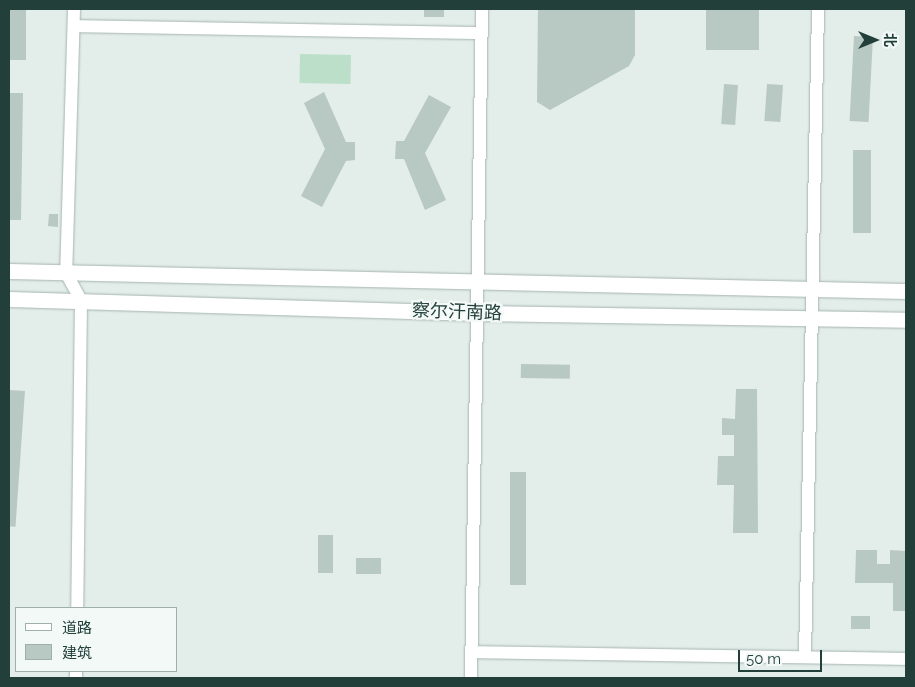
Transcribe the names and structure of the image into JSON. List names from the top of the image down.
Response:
{
  "streets": {
    "main road": ["察尔汗南路"]
  },
  "legend": ["道路", "建筑"],
  "scale_bar": "50 m",
  "north": "right"
}
